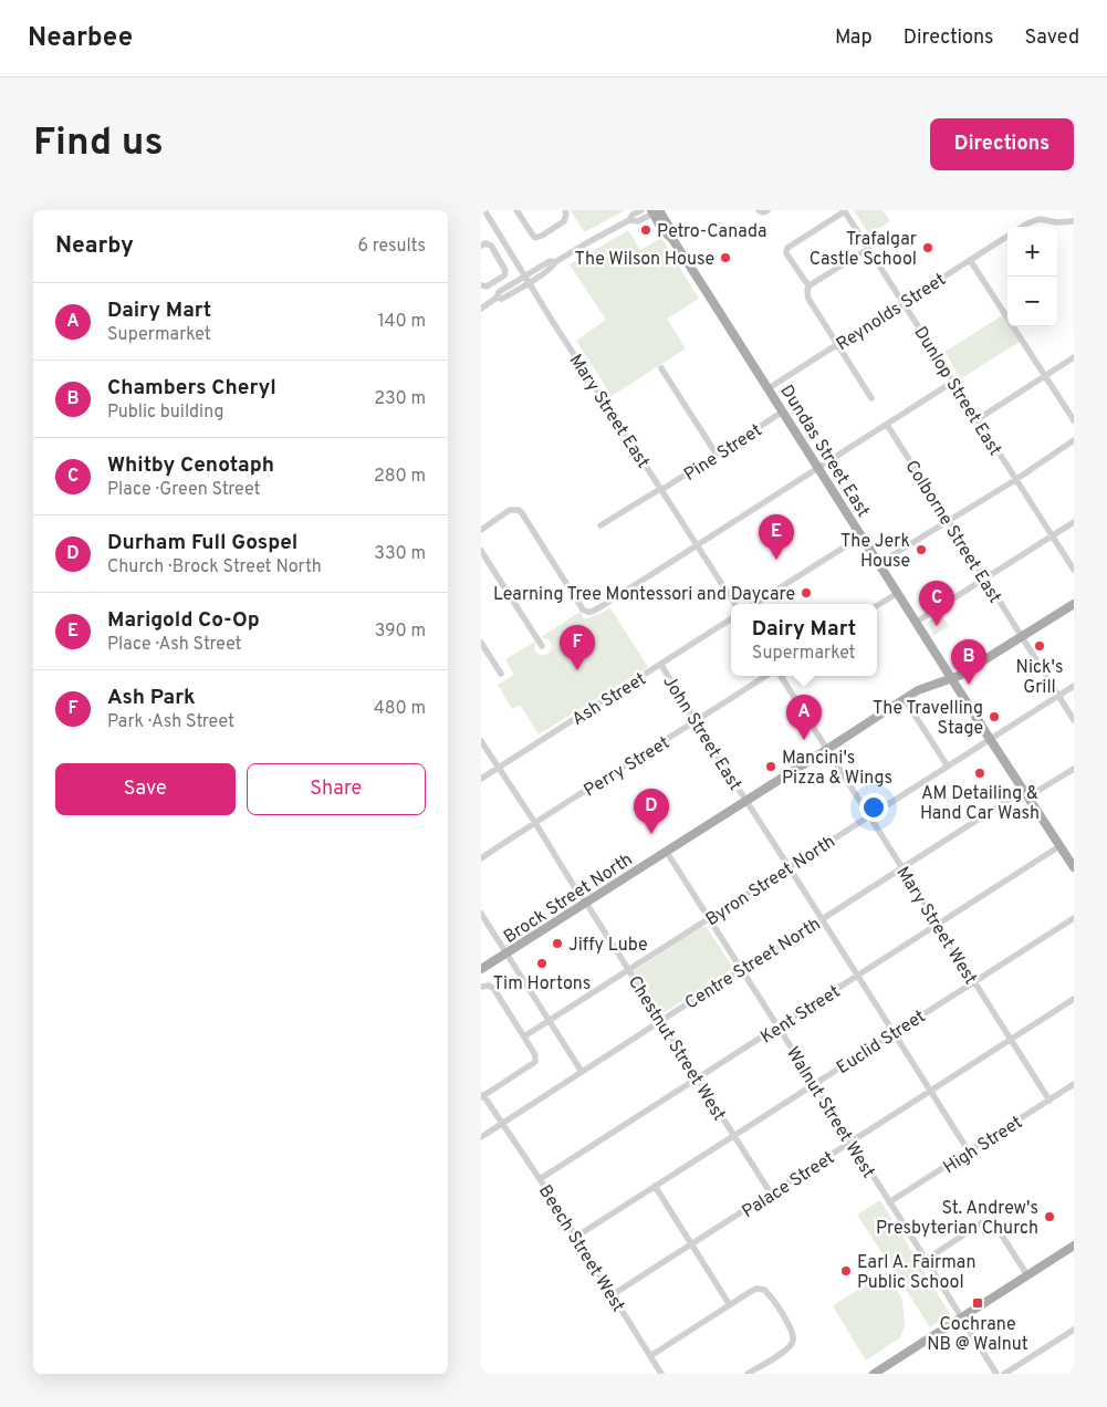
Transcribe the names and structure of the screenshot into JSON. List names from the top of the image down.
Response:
{
  "streets": {
    "main road": ["Dundas Street East", "Brock Street North"],
    "street": [
      "Reynolds Street",
      "Dunlop Street East",
      "Mary Street East",
      "Pine Street",
      "Colborne Street East",
      "Ash Street",
      "John Street East",
      "Perry Street",
      "Byron Street North",
      "Mary Street West",
      "Centre Street North",
      "Kent Street",
      "Euclid Street",
      "Chestnut Street West",
      "Walnut Street West",
      "High Street",
      "Palace Street",
      "Beech Street West"
    ]
  },
  "crossings": [
    ["Reynolds Street", "Dunlop Street East"],
    ["Reynolds Street", "Dundas Street East"],
    ["Mary Street East", "Pine Street"],
    ["Dundas Street East", "Pine Street"],
    ["Dundas Street East", "Byron Street North"],
    ["Dundas Street East", "Brock Street North"],
    ["Dundas Street East", "Centre Street North"],
    ["Dundas Street East", "Kent Street"],
    ["Colborne Street East", "Byron Street North"],
    ["Colborne Street East", "Brock Street North"],
    ["Ash Street", "John Street East"],
    ["Ash Street", "Chestnut Street West"],
    ["John Street East", "Perry Street"],
    ["John Street East", "Byron Street North"],
    ["John Street East", "Brock Street North"],
    ["John Street East", "Centre Street North"],
    ["John Street East", "Kent Street"],
    ["John Street East", "Euclid Street"],
    ["John Street East", "High Street"],
    ["John Street East", "Palace Street"],
    ["Perry Street", "Chestnut Street West"],
    ["Byron Street North", "Mary Street West"],
    ["Byron Street North", "Chestnut Street West"],
    ["Byron Street North", "Walnut Street West"],
    ["Brock Street North", "Mary Street West"],
    ["Brock Street North", "Chestnut Street West"],
    ["Brock Street North", "Walnut Street West"],
    ["Mary Street West", "Centre Street North"],
    ["Mary Street West", "Kent Street"],
    ["Mary Street West", "Euclid Street"],
    ["Mary Street West", "High Street"],
    ["Mary Street West", "Palace Street"],
    ["Centre Street North", "Chestnut Street West"],
    ["Centre Street North", "Walnut Street West"],
    ["Centre Street North", "Beech Street West"],
    ["Kent Street", "Chestnut Street West"],
    ["Kent Street", "Walnut Street West"],
    ["Kent Street", "Beech Street West"],
    ["Euclid Street", "Chestnut Street West"],
    ["Euclid Street", "Walnut Street West"],
    ["Euclid Street", "Beech Street West"],
    ["Chestnut Street West", "Palace Street"],
    ["Walnut Street West", "High Street"],
    ["Walnut Street West", "Palace Street"],
    ["Palace Street", "Beech Street West"]
  ],
  "places": {
    "other": [
      "Petro-Canada",
      "Trafalgar Castle School",
      "The Wilson House",
      "The Jerk House",
      "Learning Tree Montessori and Daycare",
      "Nick's Grill",
      "The Travelling Stage",
      "Mancini's Pizza & Wings",
      "AM Detailing & Hand Car Wash",
      "Jiffy Lube",
      "Tim Hortons",
      "St. Andrew's Presbyterian Church",
      "Earl A. Fairman Public School"
    ],
    "transit": ["Cochrane NB @ Walnut"]
  },
  "page": {
    "header": "Nearbee",
    "nav": ["Map", "Directions", "Saved"],
    "buttons": [
      "Directions",
      ["Save", "Share"]
    ],
    "title": "Find us",
    "heading": ["Nearby", "6 results"],
    "map_buttons": ["+", "−"],
    "list": [
      {
        "mark": "A",
        "name": "Dairy Mart",
        "note": "Supermarket",
        "value": "140 m"
      },
      {
        "mark": "B",
        "name": "Chambers Cheryl",
        "note": "Public building",
        "value": "230 m"
      },
      {
        "mark": "C",
        "name": "Whitby Cenotaph",
        "note": "Place · Green Street",
        "value": "280 m"
      },
      {
        "mark": "D",
        "name": "Durham Full Gospel",
        "note": "Church · Brock Street North",
        "value": "330 m"
      },
      {
        "mark": "E",
        "name": "Marigold Co-Op",
        "note": "Place · Ash Street",
        "value": "390 m"
      },
      {
        "mark": "F",
        "name": "Ash Park",
        "note": "Park · Ash Street",
        "value": "480 m"
      }
    ],
    "pins": [
      "E",
      "C",
      "F",
      "B",
      "A",
      "D"
    ],
    "popup": ["Dairy Mart", "Supermarket"]
  }
}
